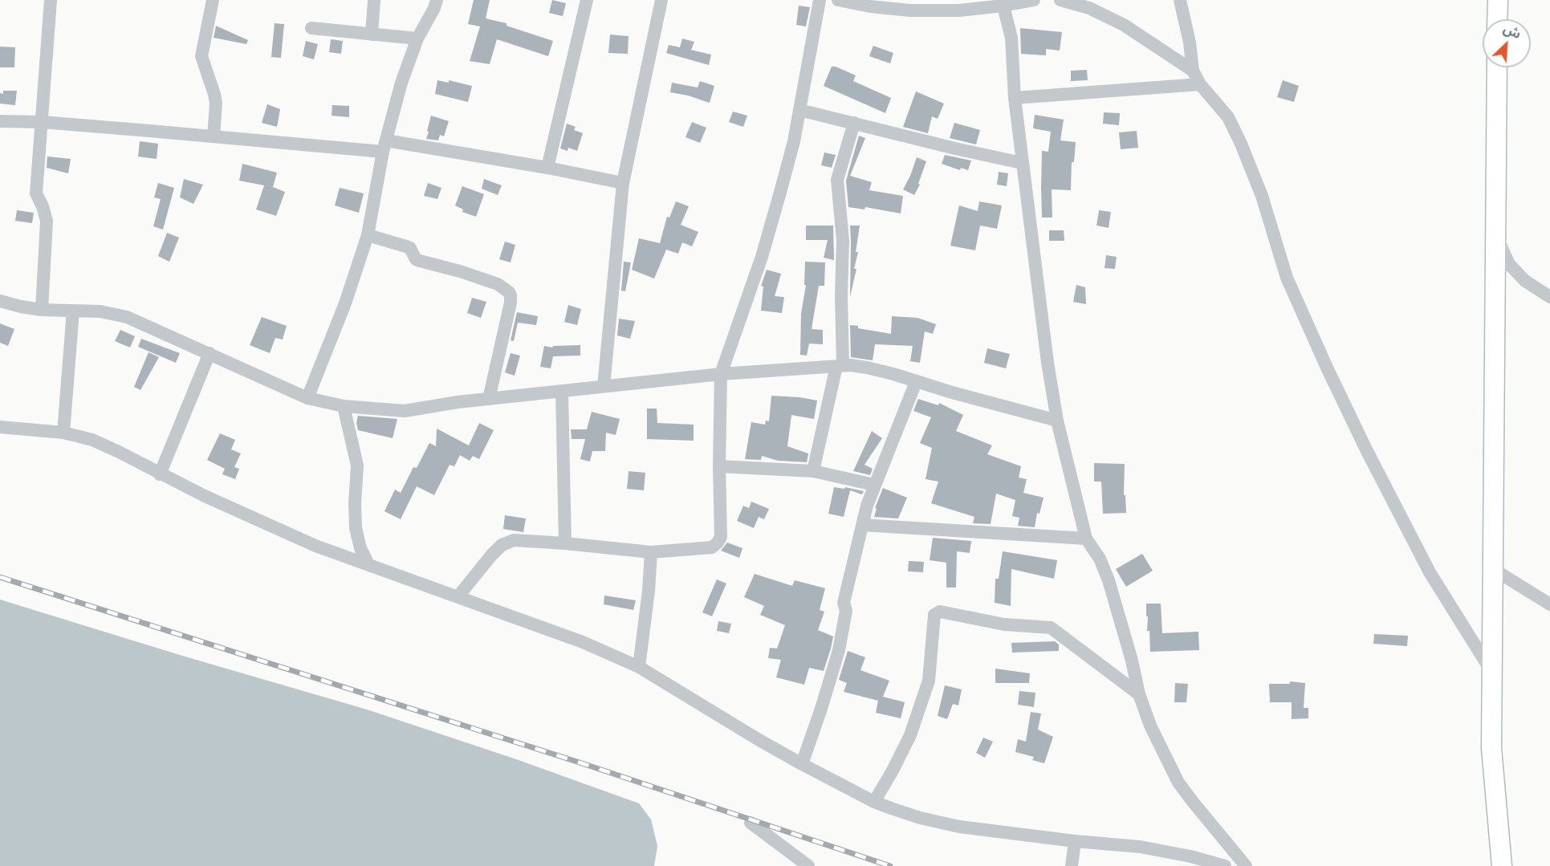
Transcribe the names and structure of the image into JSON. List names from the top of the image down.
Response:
{
  "north": "top right"
}
